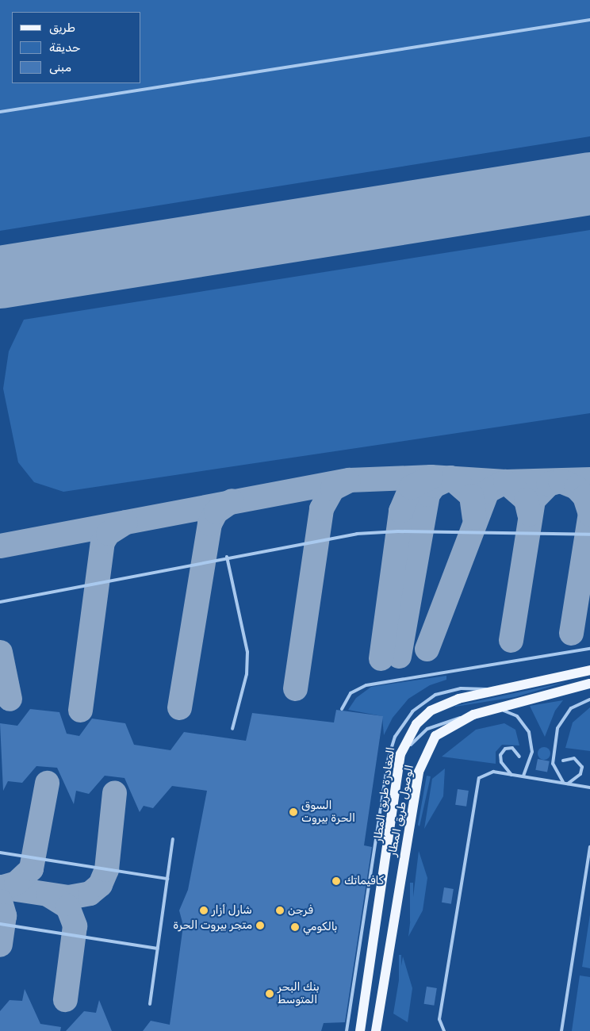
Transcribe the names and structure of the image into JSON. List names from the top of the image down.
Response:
{
  "streets": {
    "main road": ["المغادرة طريق المطار", "الوصول طريق المطار"]
  },
  "places": [
    "السوق الحرة بيروت",
    "كافيماتك",
    "شارل أزار",
    "فرجن",
    "متجر بيروت الحرة",
    "بالكومي",
    "بنك البحر المتوسط"
  ],
  "legend": ["طريق", "حديقة", "مبنى"]
}
